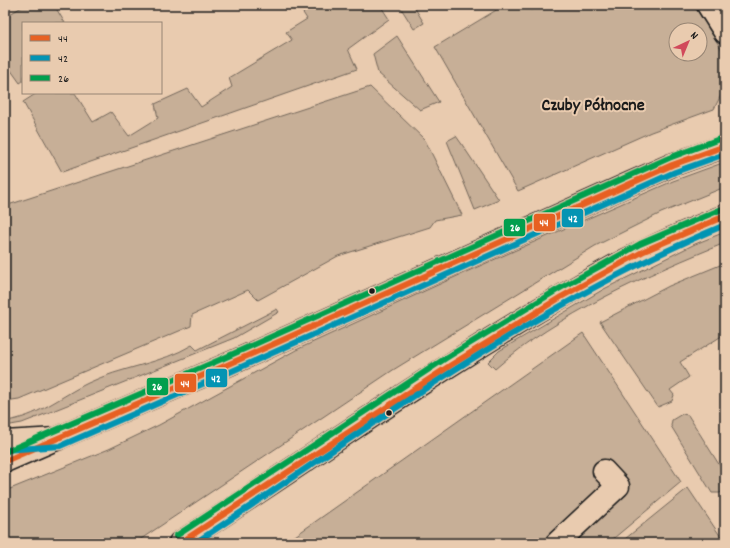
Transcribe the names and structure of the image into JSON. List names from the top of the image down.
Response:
{
  "districts": ["Czuby Północne"],
  "lines": ["transit line 26", "transit line 44", "transit line 42"],
  "legend": ["44", "42", "26"],
  "north": "top right"
}
